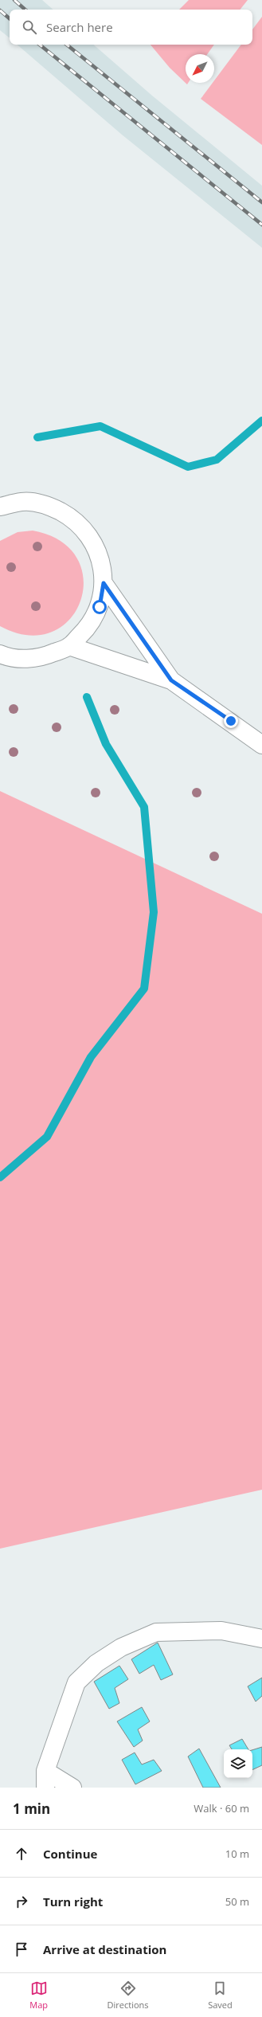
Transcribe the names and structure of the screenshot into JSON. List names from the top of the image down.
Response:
{
  "north": "bottom left",
  "page": {
    "search": "Search here",
    "heading": ["1 min", "Walk · 60 m"],
    "list": [
      ["Continue", "10 m"],
      ["Turn right", "50 m"],
      "Arrive at destination"
    ],
    "nav": ["Map", "Directions", "Saved"]
  }
}
